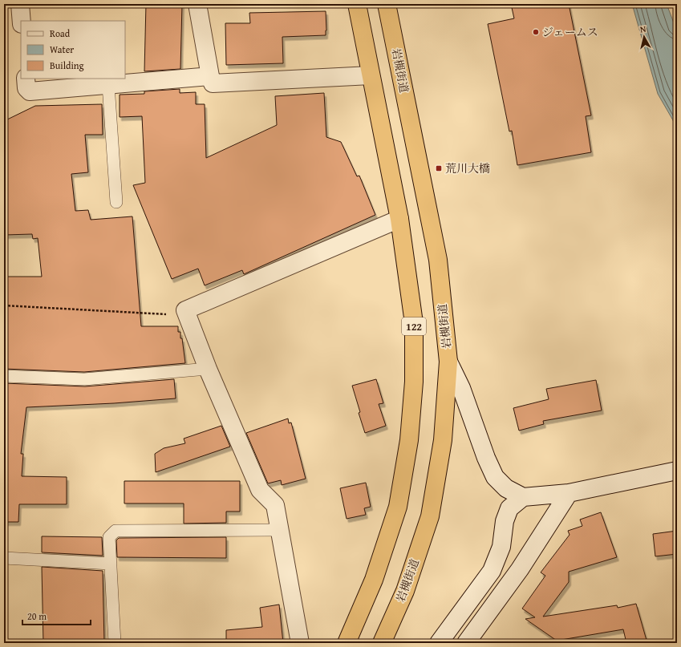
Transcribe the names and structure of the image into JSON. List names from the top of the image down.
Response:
{
  "streets": {
    "highway": ["岩槻街道", "122"]
  },
  "places": {
    "other": ["ジェームス"],
    "transit": ["荒川大橋"]
  },
  "legend": ["Road", "Water", "Building"],
  "scale_bar": "20 m",
  "north": "top"
}
